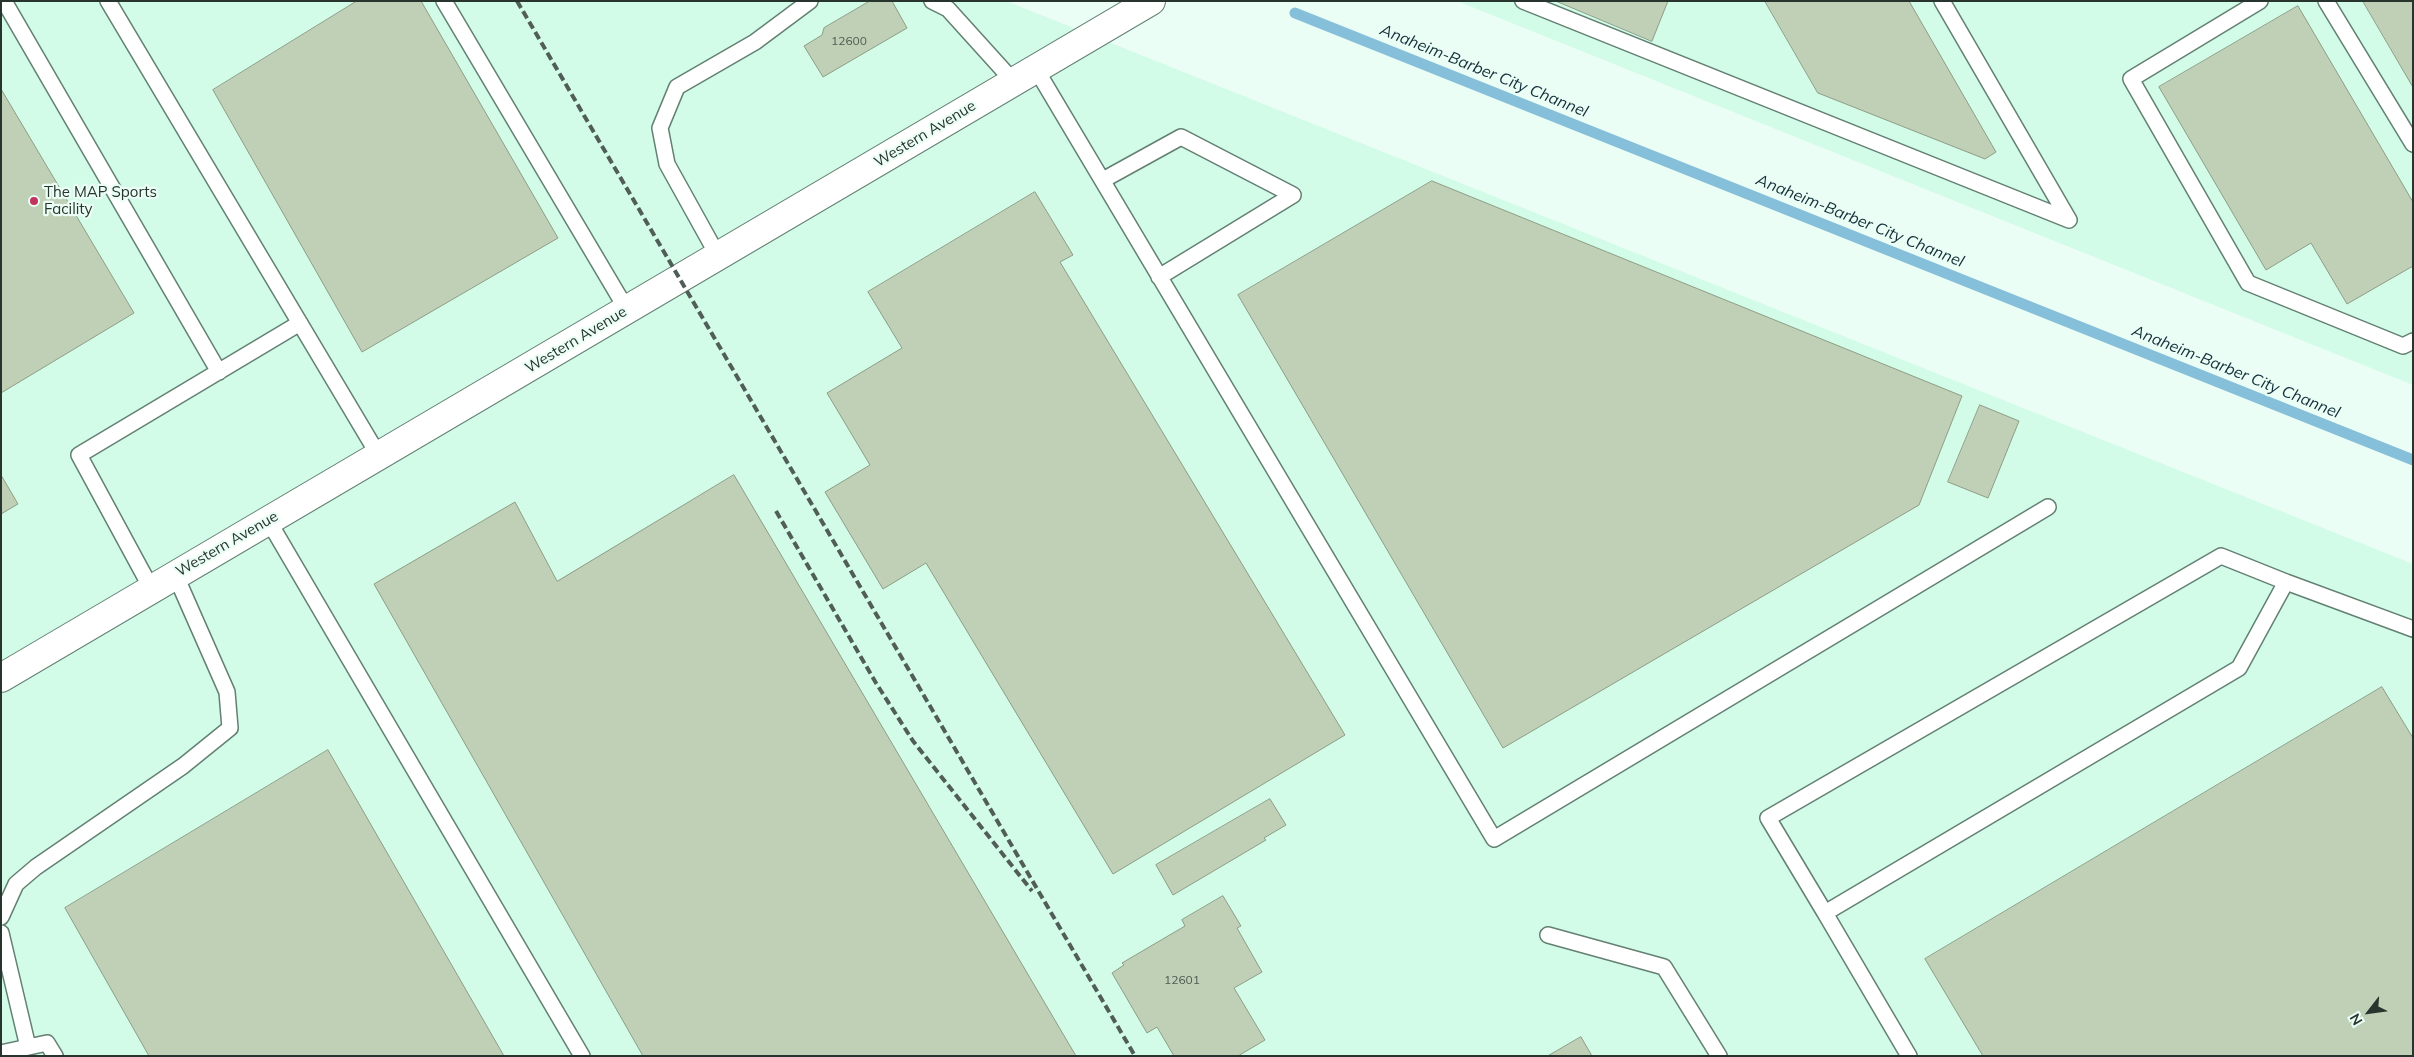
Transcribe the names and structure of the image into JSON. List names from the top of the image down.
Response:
{
  "streets": {
    "street": ["Western Avenue"]
  },
  "water": ["Anaheim-Barber City Channel"],
  "places": ["The MAP Sports Facility"],
  "house_numbers": ["12600", "12601"],
  "north": "bottom left"
}
